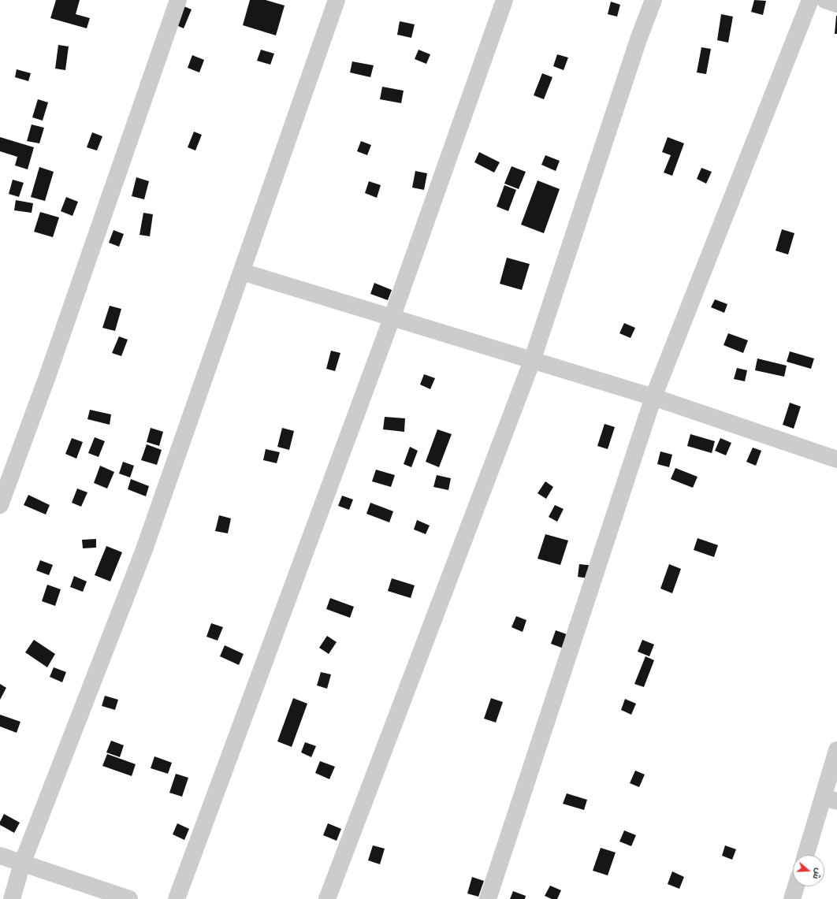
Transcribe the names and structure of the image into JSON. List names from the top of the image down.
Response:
{
  "north": "right"
}
